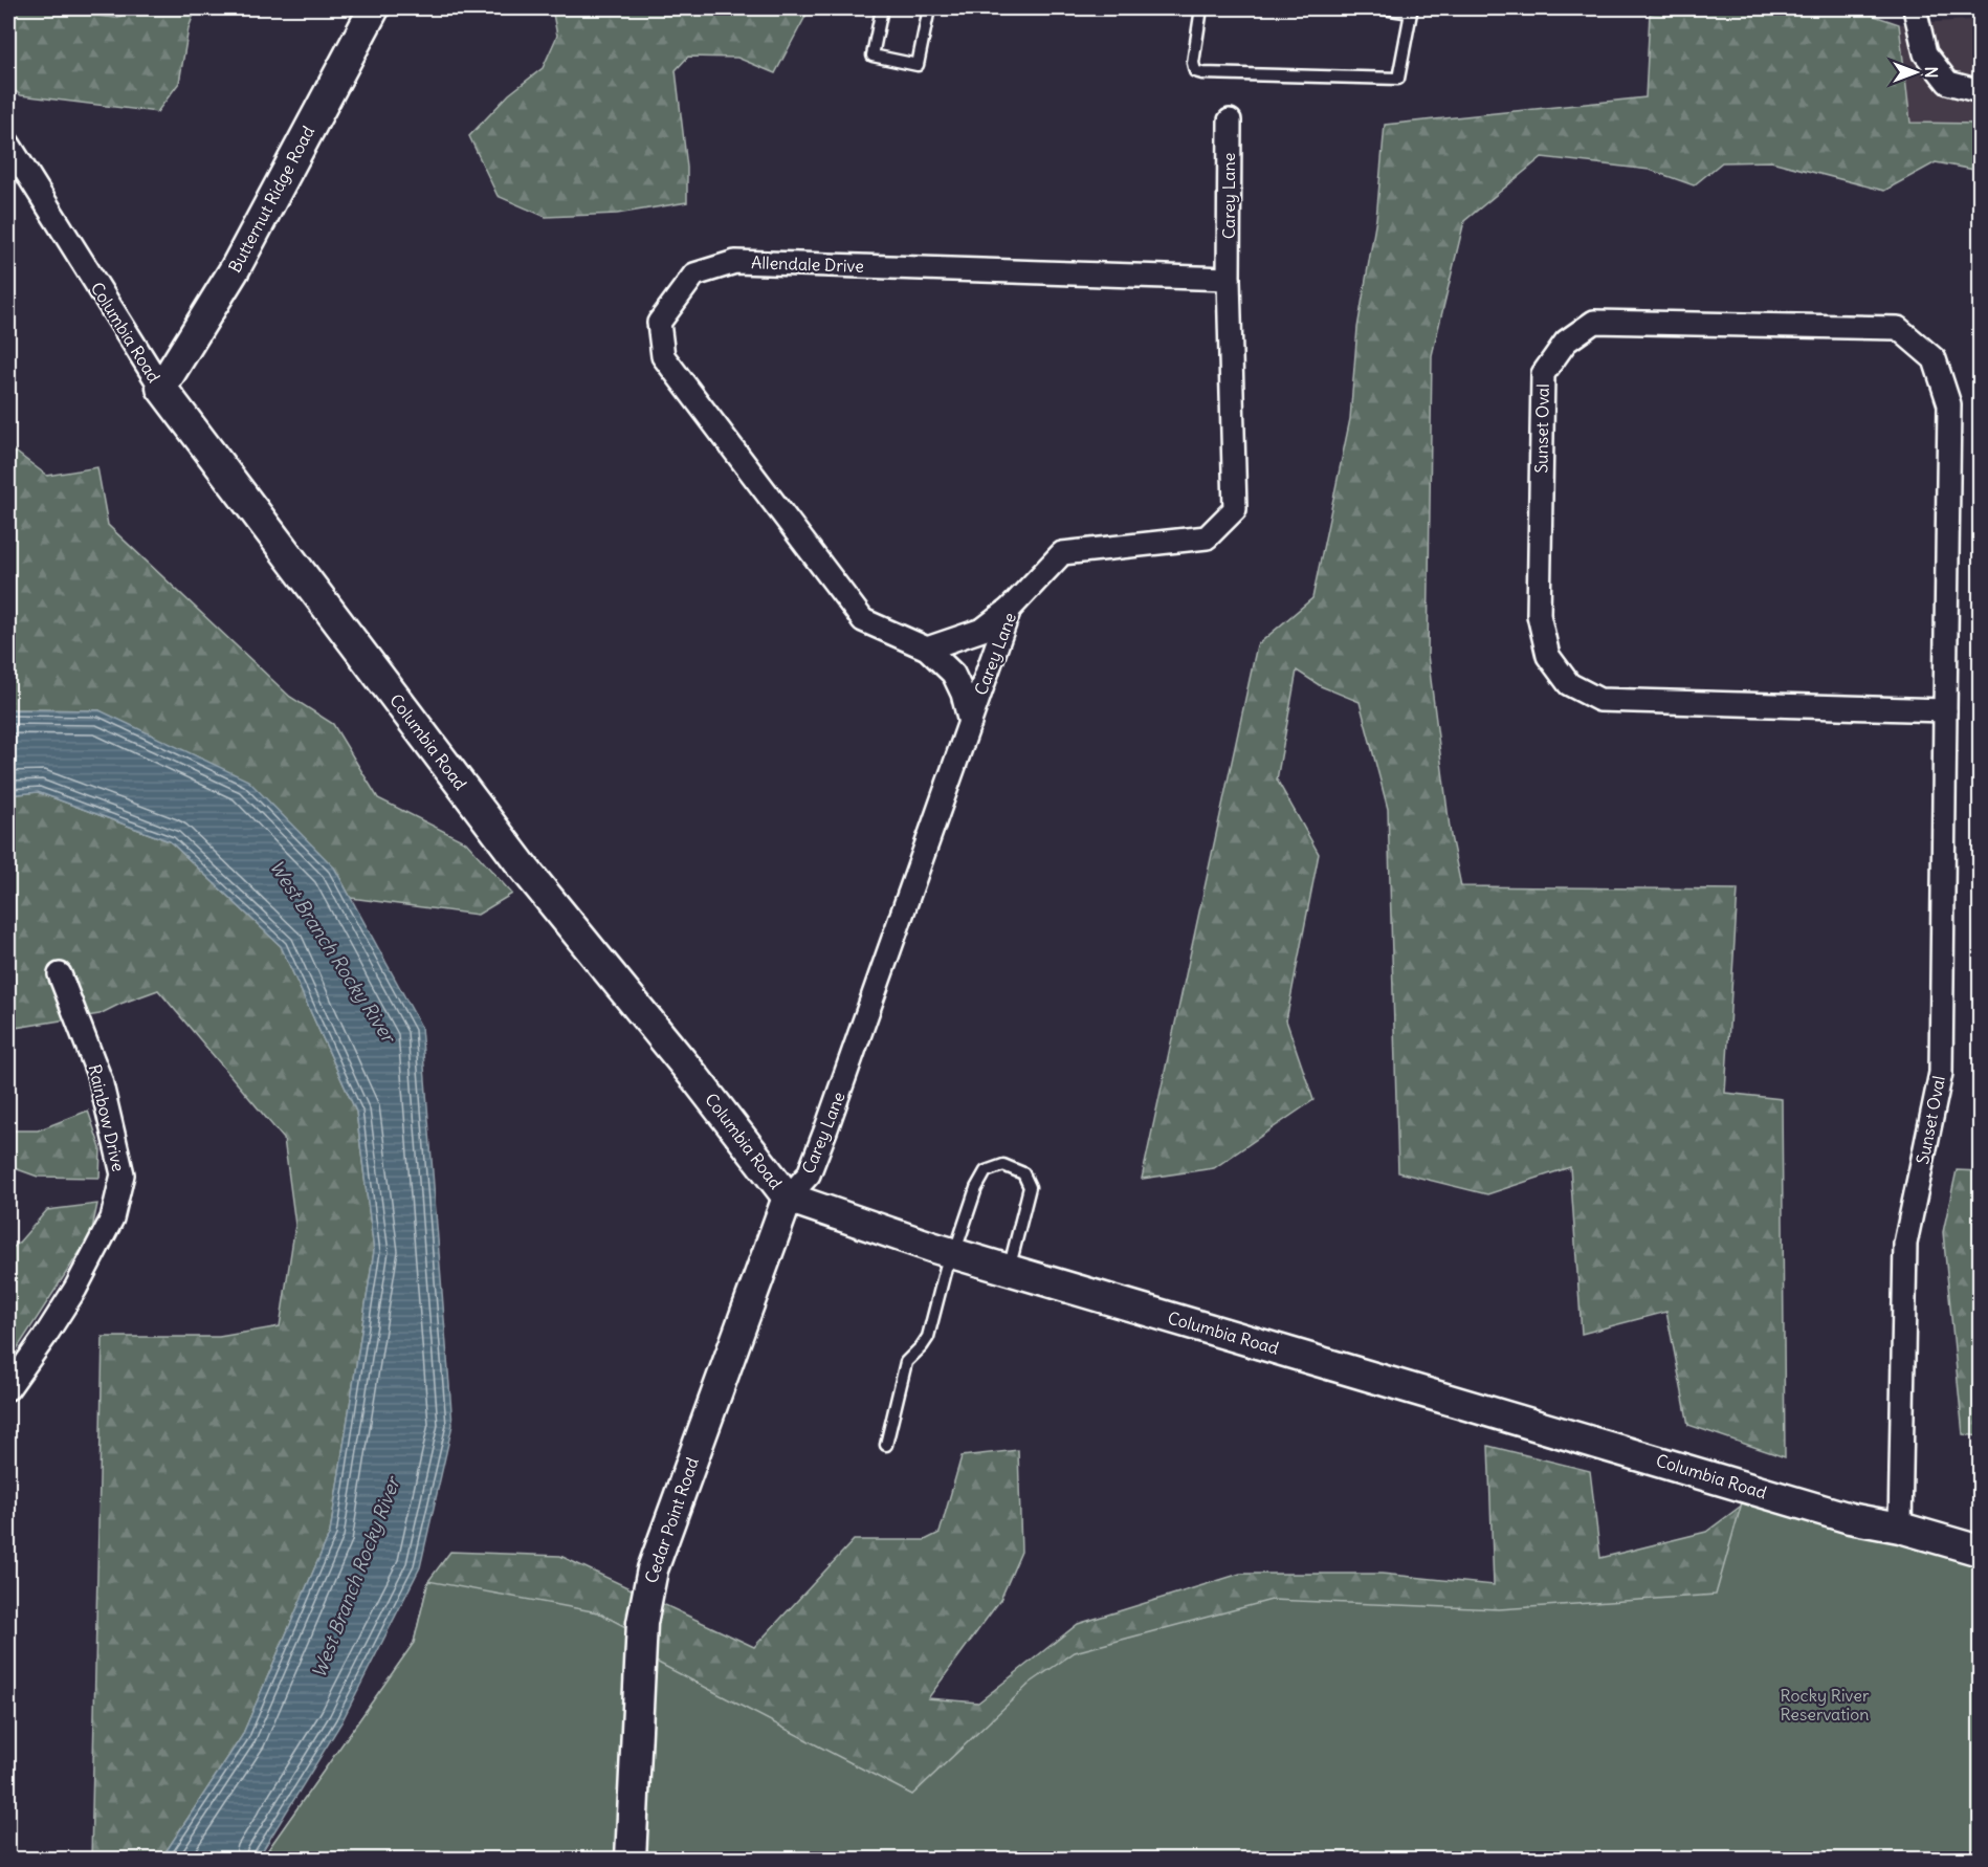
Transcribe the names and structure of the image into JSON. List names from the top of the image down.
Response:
{
  "streets": {
    "street": [
      "Carey Lane",
      "Butternut Ridge Road",
      "Allendale Drive",
      "Columbia Road",
      "Sunset Oval",
      "Rainbow Drive",
      "Cedar Point Road"
    ]
  },
  "crossings": [
    ["Carey Lane", "Allendale Drive"],
    ["Carey Lane", "Columbia Road"],
    ["Carey Lane", "Cedar Point Road"],
    ["Butternut Ridge Road", "Columbia Road"],
    ["Columbia Road", "Sunset Oval"],
    ["Columbia Road", "Cedar Point Road"]
  ],
  "water": ["West Branch Rocky River"],
  "parks": ["Rocky River Reservation"],
  "north": "right"
}
